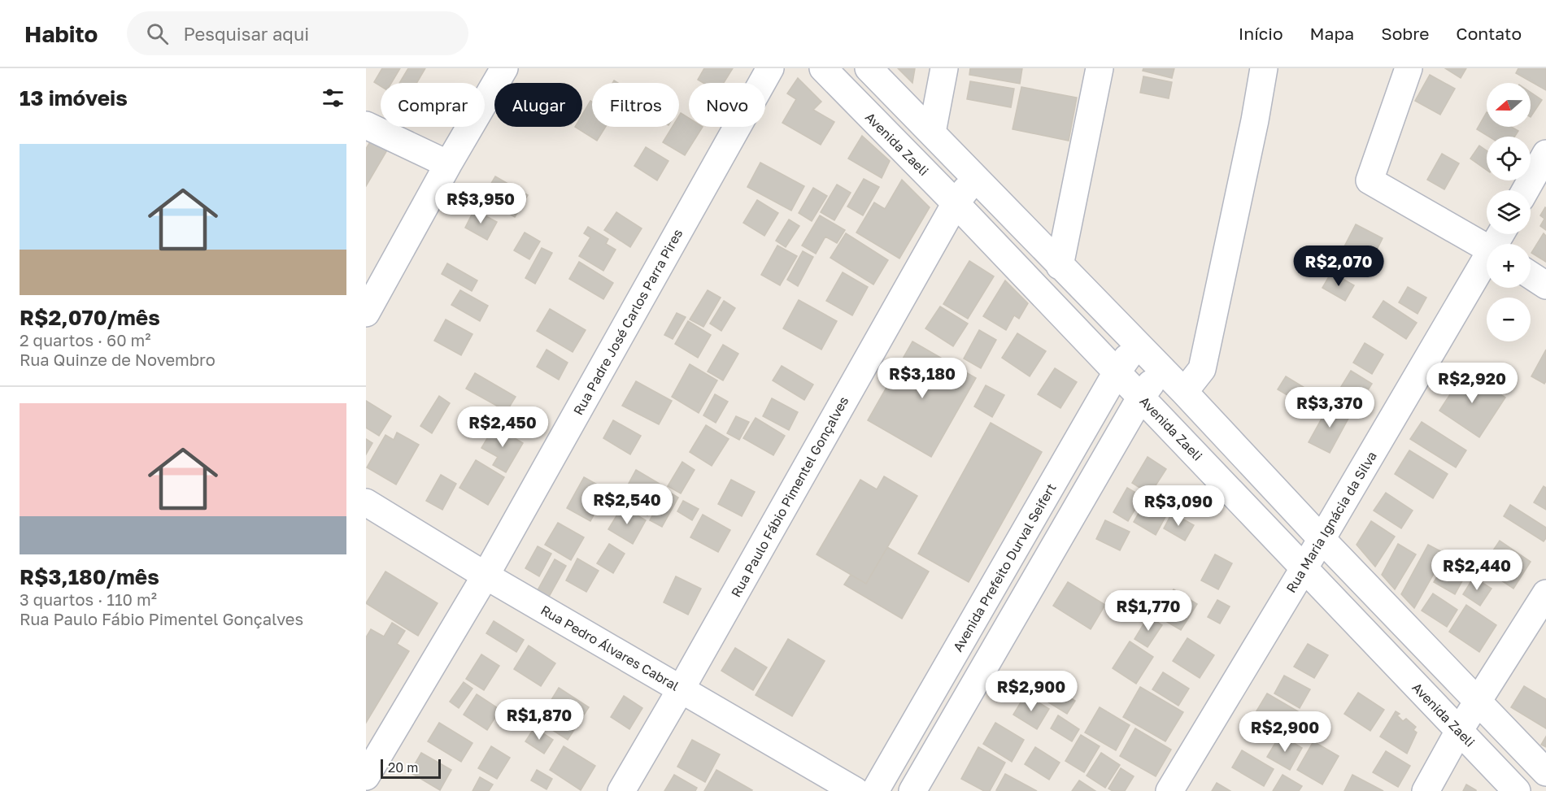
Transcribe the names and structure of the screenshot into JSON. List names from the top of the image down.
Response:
{
  "streets": {
    "street": [
      "Avenida Zaeli",
      "Rua Padre José Carlos Parra Pires",
      "Rua Paulo Fábio Pimentel Gonçalves",
      "Rua Maria Ignácia da Silva",
      "Avenida Prefeito Durval Seifert",
      "Rua Pedro Álvares Cabral"
    ]
  },
  "crossings": [
    ["Avenida Zaeli", "Rua Paulo Fábio Pimentel Gonçalves"],
    ["Avenida Zaeli", "Rua Maria Ignácia da Silva"],
    ["Avenida Zaeli", "Avenida Prefeito Durval Seifert"],
    ["Rua Padre José Carlos Parra Pires", "Rua Pedro Álvares Cabral"],
    ["Rua Paulo Fábio Pimentel Gonçalves", "Rua Pedro Álvares Cabral"]
  ],
  "scale_bar": "20 m",
  "north": "left",
  "page": {
    "header": "Habito",
    "search": "Pesquisar aqui",
    "nav": [
      "Início",
      "Mapa",
      "Sobre",
      "Contato"
    ],
    "heading": "13 imóveis",
    "map_buttons": ["+", "−"],
    "chip": [
      "Comprar",
      "Alugar",
      "Filtros",
      "Novo"
    ],
    "list": [
      {
        "name": "R$2,070/mês",
        "note": "2 quartos · 60 m² · Rua Quinze de Novembro"
      },
      {
        "name": "R$3,180/mês",
        "note": "3 quartos · 110 m² · Rua Paulo Fábio Pimentel Gonçalves"
      }
    ],
    "price": [
      "R$3,950",
      "R$2,070",
      "R$3,180",
      "R$2,920",
      "R$3,370",
      "R$2,450",
      "R$2,540",
      "R$3,090",
      "R$2,440",
      "R$1,770",
      "R$2,900",
      "R$1,870",
      "R$2,900"
    ],
    "scale": "20 m"
  }
}
